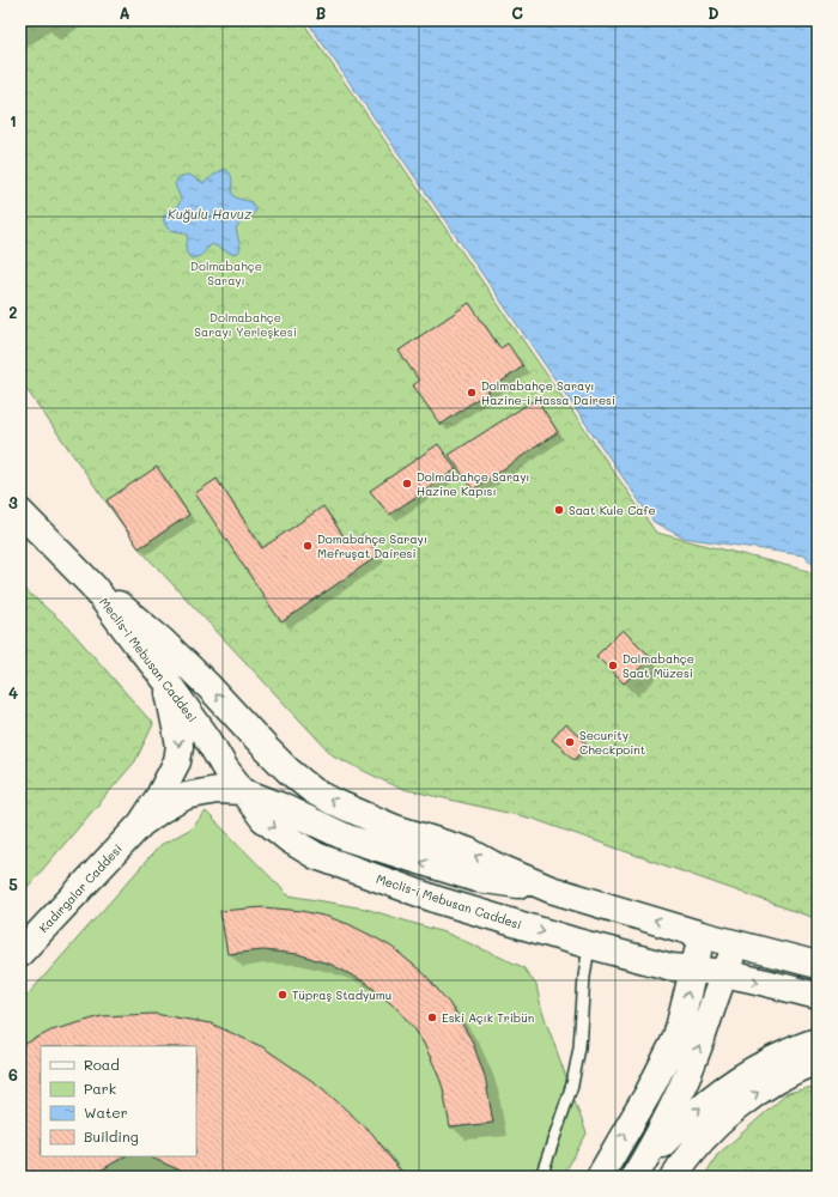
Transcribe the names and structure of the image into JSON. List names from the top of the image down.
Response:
{
  "streets": {
    "main road": ["Meclis-i Mebusan Caddesi", "Kadırgalar Caddesi"]
  },
  "crossings": [
    ["Meclis-i Mebusan Caddesi", "Kadırgalar Caddesi"]
  ],
  "water": ["Kuğulu Havuz"],
  "parks": ["Dolmabahçe Sarayı", "Dolmabahçe Sarayı Yerleşkesi"],
  "places": [
    "Dolmabahçe Sarayı Hazine-i Hassa Dairesi",
    "Dolmabahçe Sarayı Hazine Kapısı",
    "Saat Kule Cafe",
    "Domabahçe Sarayı Mefruşat Dairesi",
    "Dolmabahçe Saat Müzesi",
    "Security Checkpoint",
    "Tüpraş Stadyumu",
    "Eski Açık Tribün"
  ],
  "legend": [
    "Road",
    "Park",
    "Water",
    "Building"
  ],
  "grid": {
    "columns": [
      "A",
      "B",
      "C",
      "D"
    ],
    "rows": [
      "1",
      "2",
      "3",
      "4",
      "5",
      "6"
    ]
  }
}
